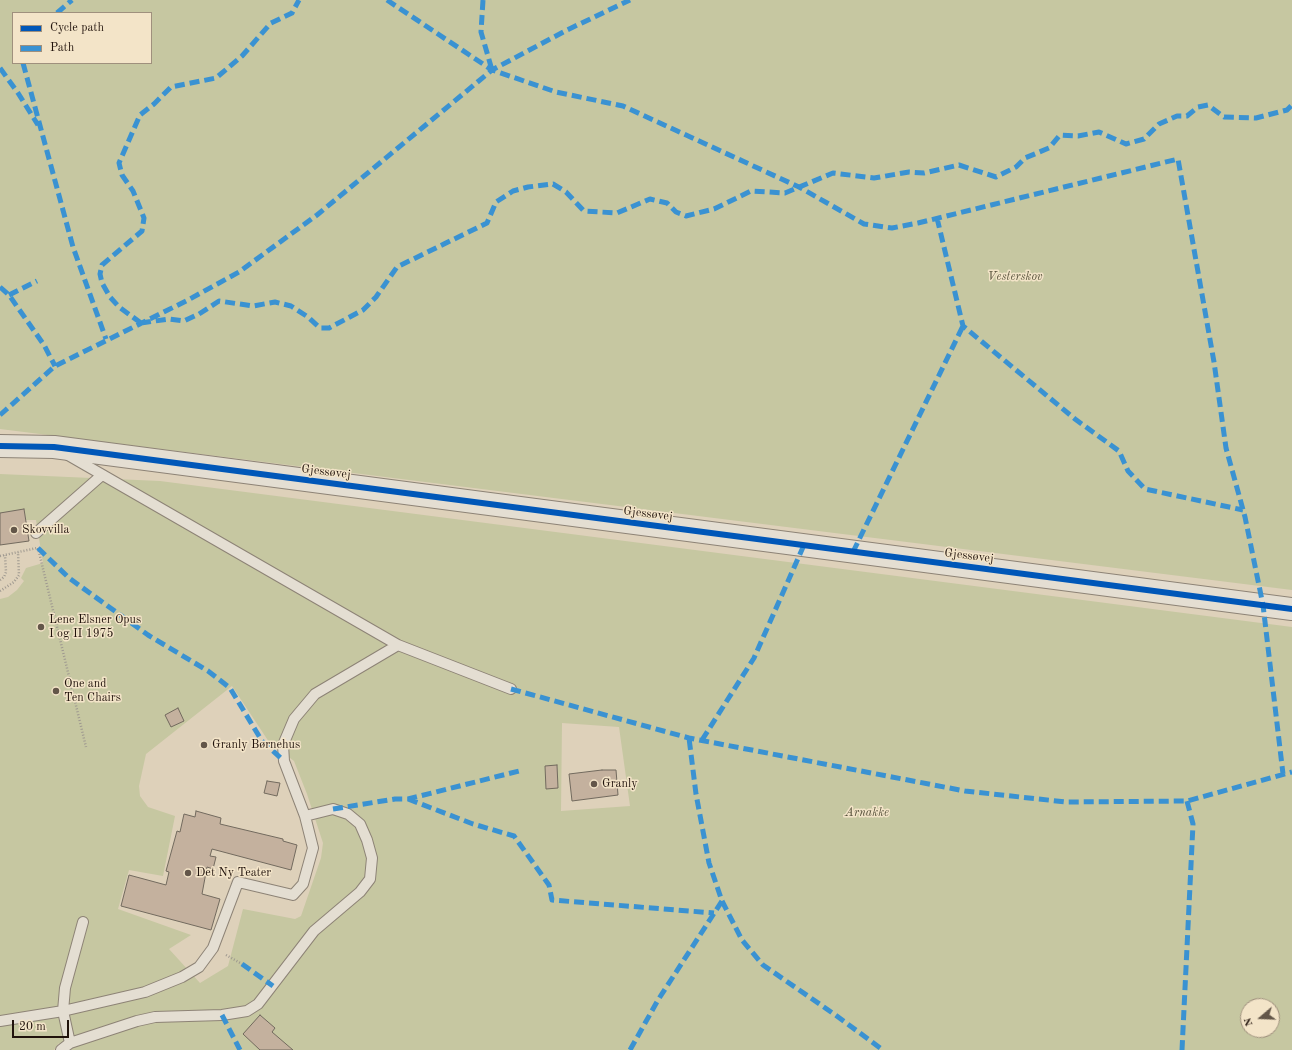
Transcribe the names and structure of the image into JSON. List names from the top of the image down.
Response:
{
  "streets": {
    "street": ["Gjessøvej"]
  },
  "parks": ["Vesterskov", "Arnakke"],
  "places": [
    "Skovvilla",
    "Lene Elsner Opus I og II 1975",
    "One and Ten Chairs",
    "Granly Børnehus",
    "Granly",
    "Det Ny Teater"
  ],
  "legend": ["Cycle path", "Path"],
  "scale_bar": "20 m",
  "north": "left"
}
